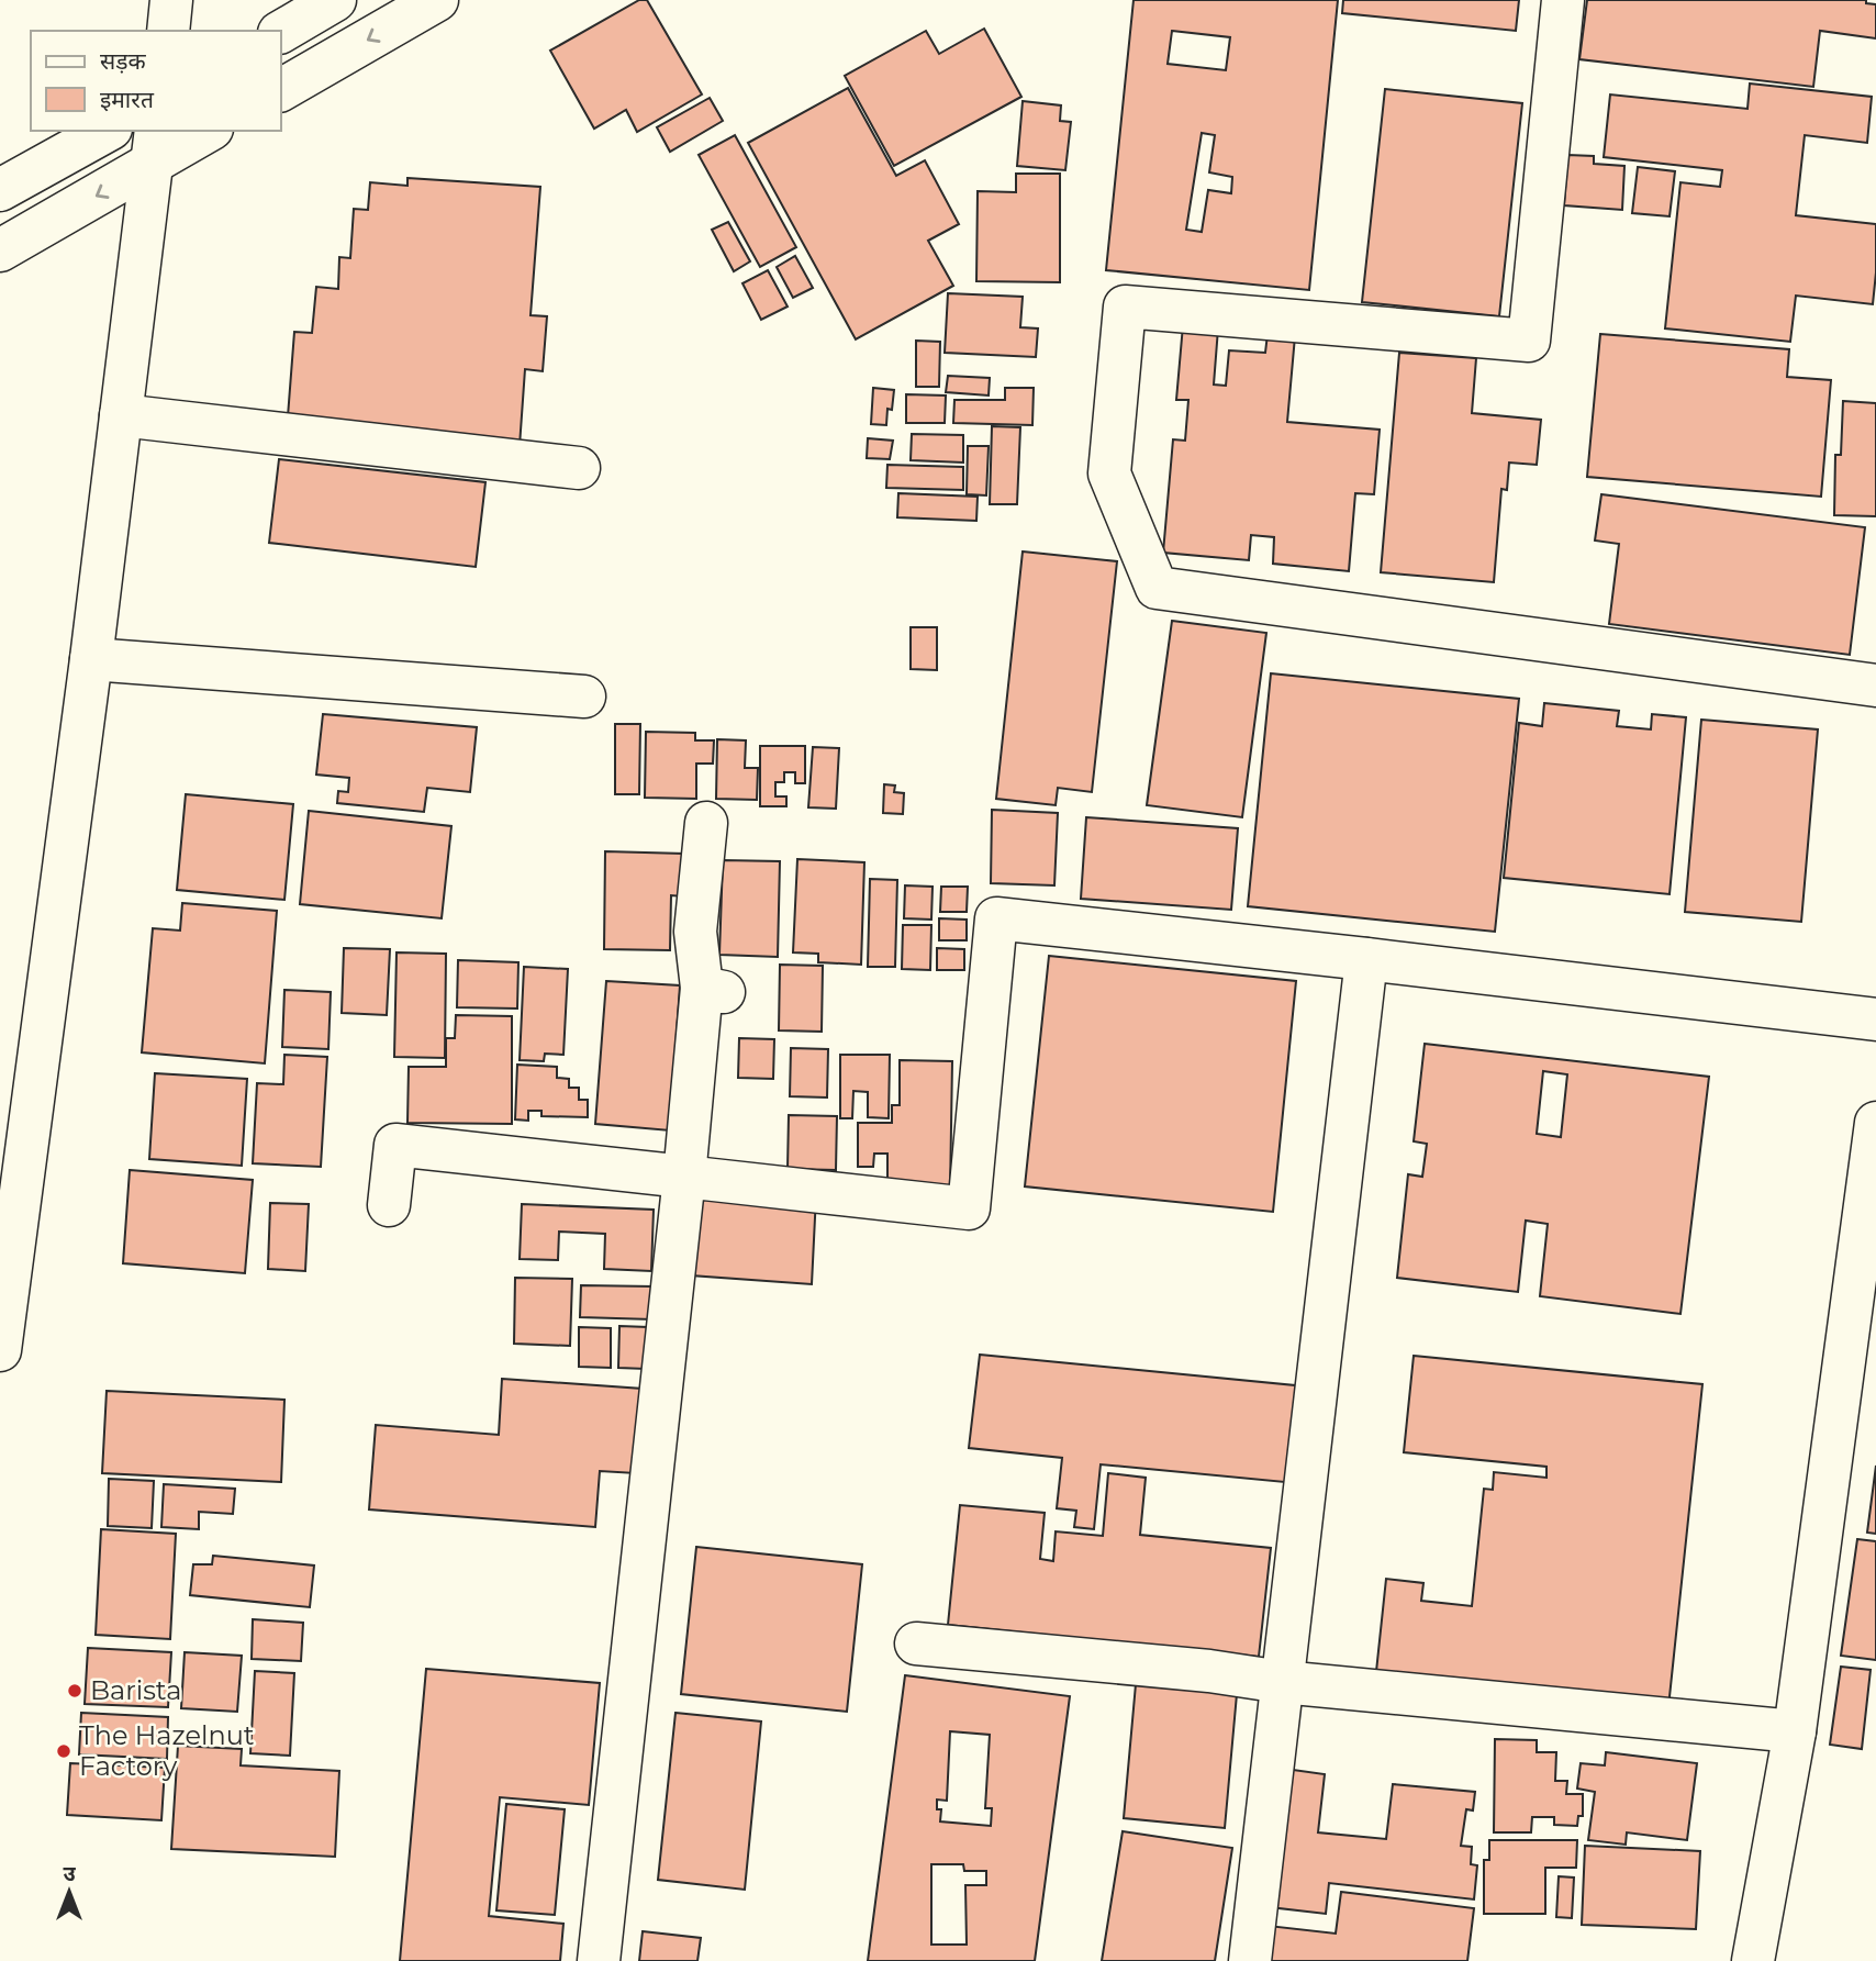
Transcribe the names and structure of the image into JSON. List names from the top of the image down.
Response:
{
  "places": ["Barista", "The Hazelnut Factory"],
  "legend": ["सड़क", "इमारत"],
  "north": "top"
}
